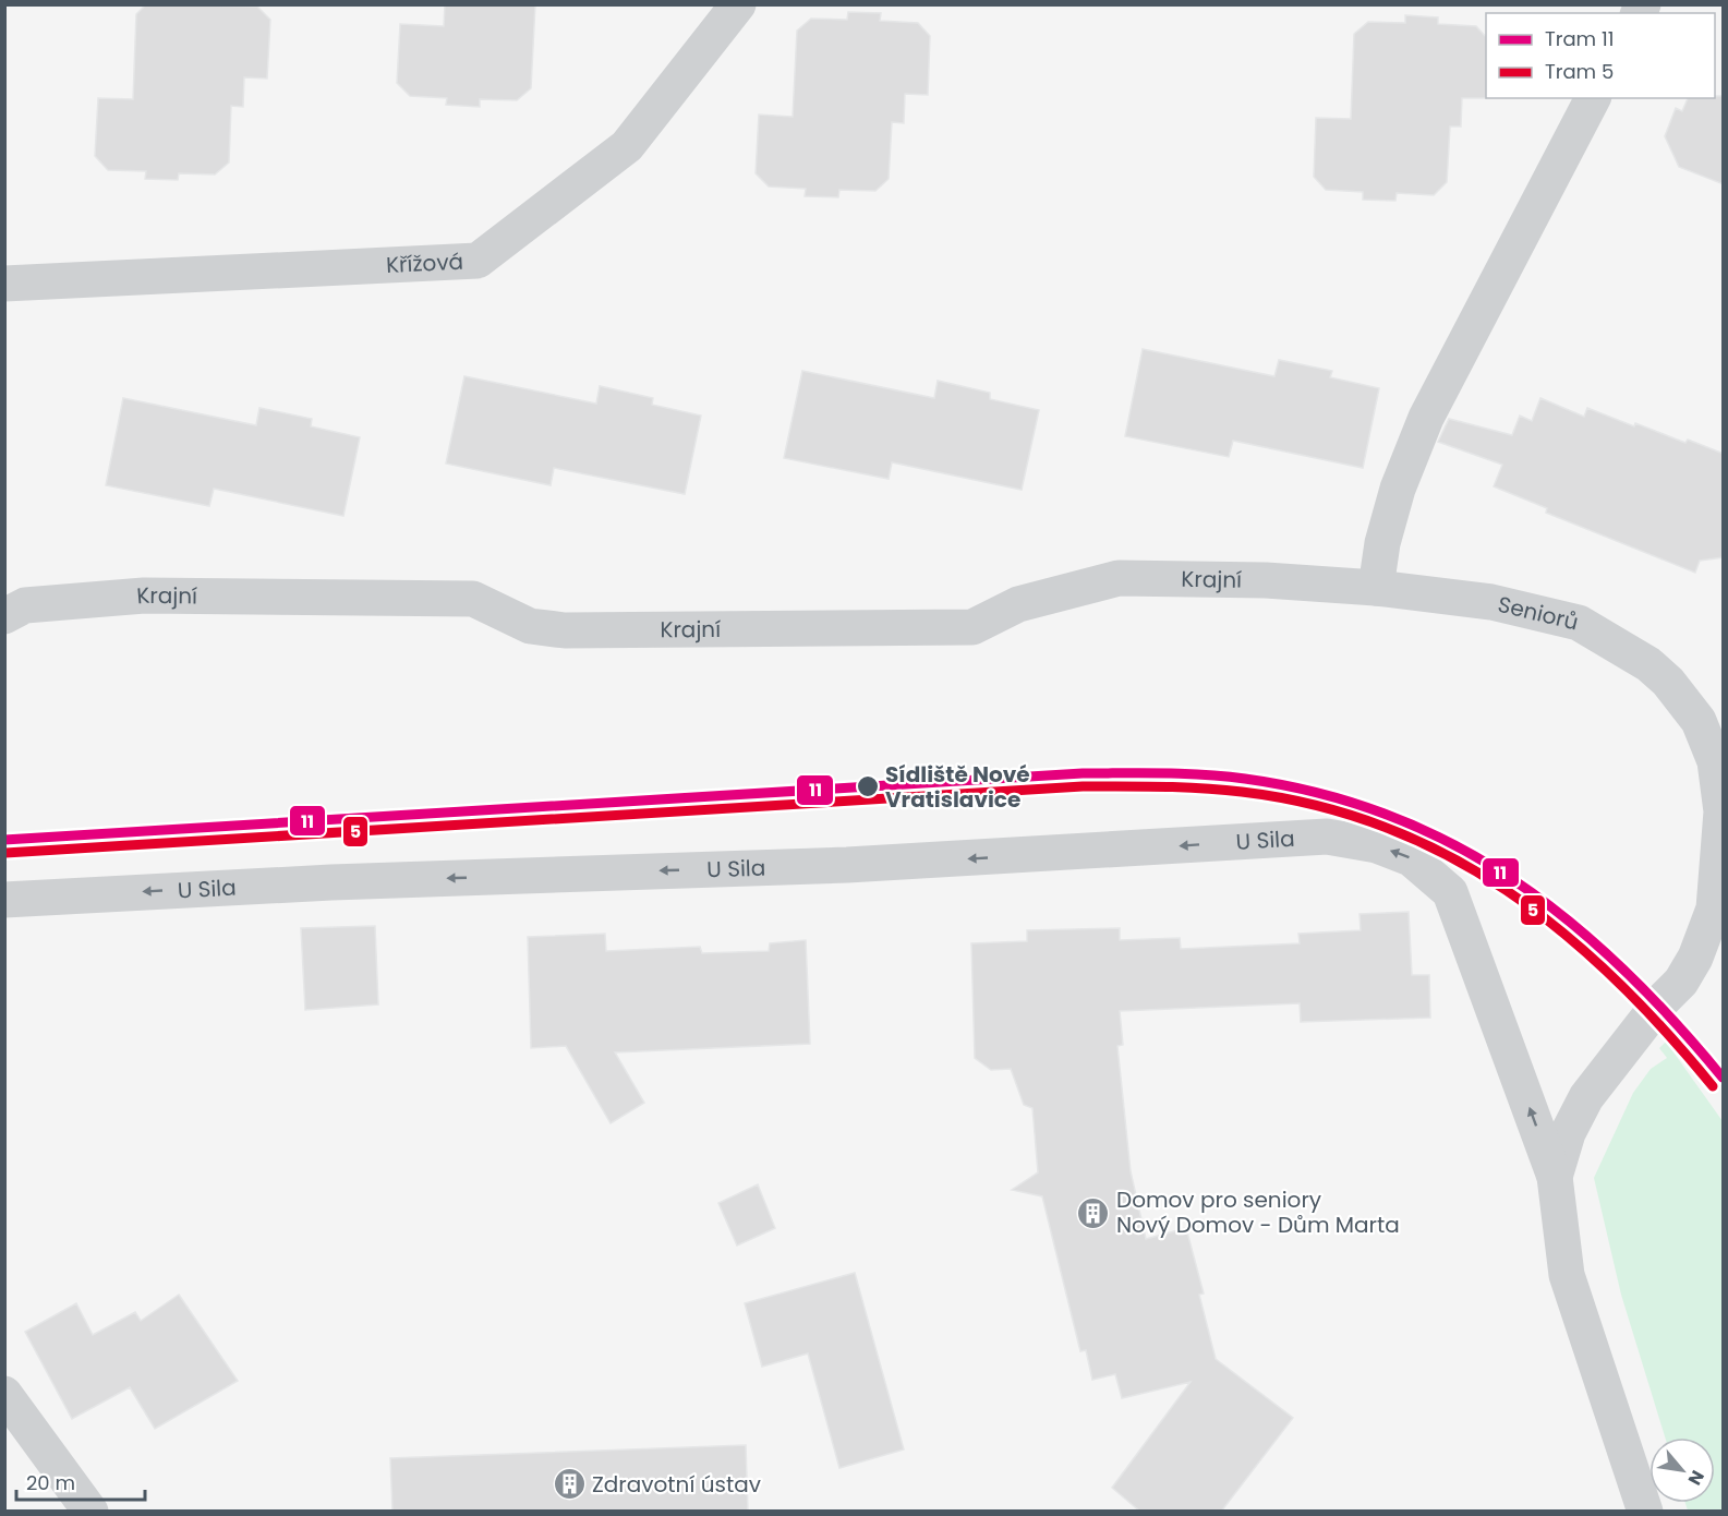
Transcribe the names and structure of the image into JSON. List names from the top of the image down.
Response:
{
  "streets": {
    "street": [
      "Křížová",
      "Krajní",
      "Seniorů",
      "U Sila"
    ]
  },
  "crossings": [
    ["Krajní", "Seniorů"],
    ["Seniorů", "U Sila"]
  ],
  "one_way": ["U Sila"],
  "places": {
    "other": ["Sídliště Nové Vratislavice"],
    "building": ["Domov pro seniory Nový Domov - Dům Marta", "Zdravotní ústav"]
  },
  "lines": ["tram line 11", "tram line 5"],
  "legend": ["Tram 11", "Tram 5"],
  "scale_bar": "20 m",
  "north": "bottom right"
}
